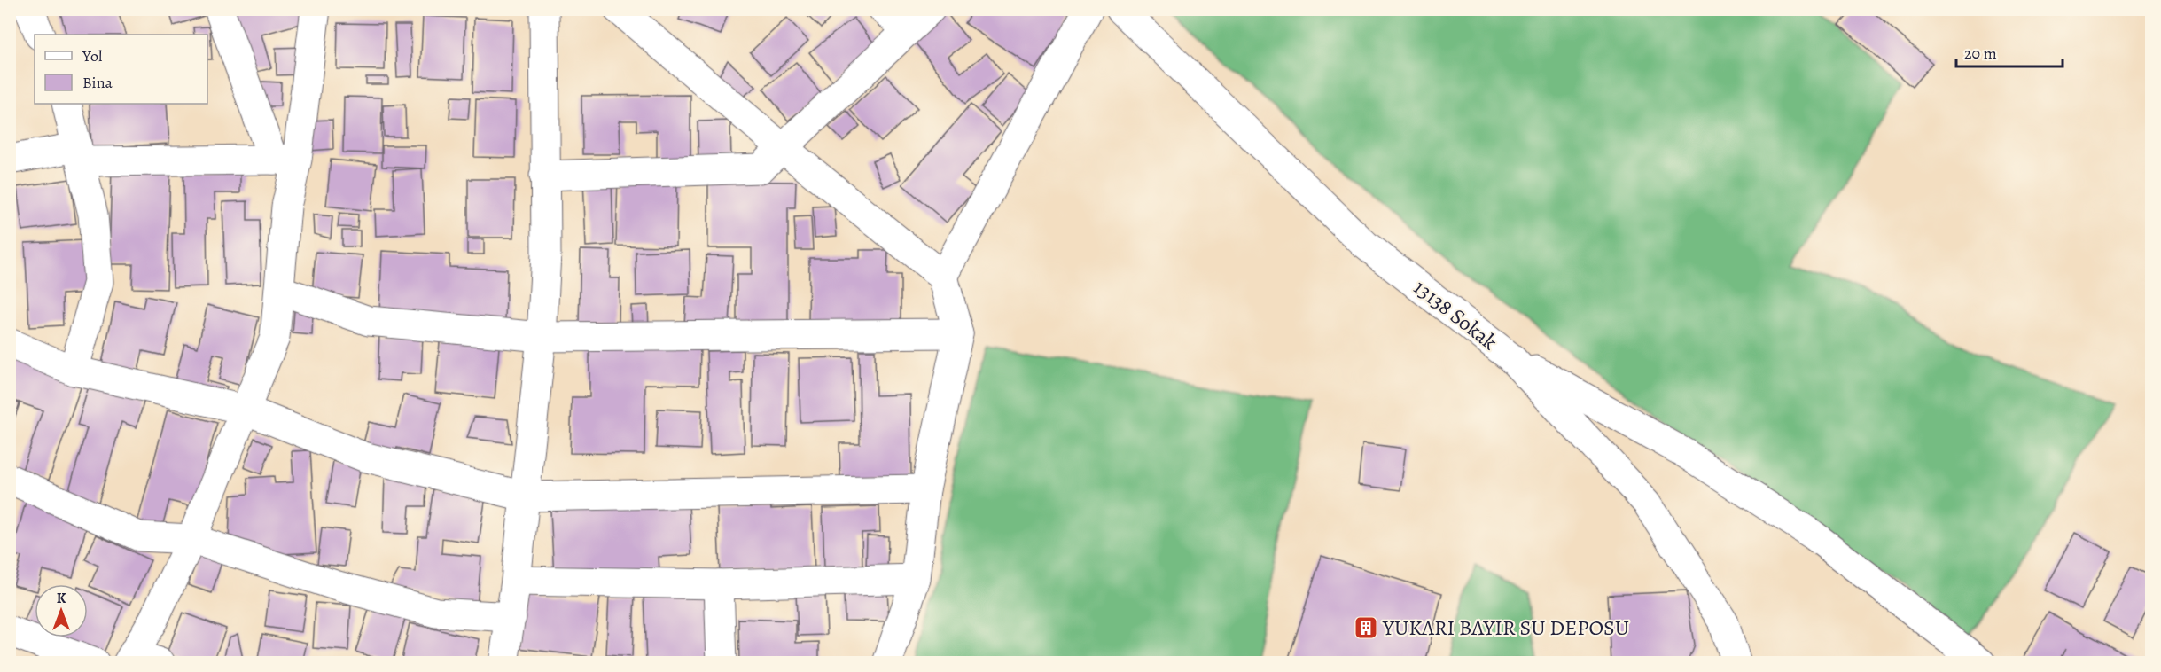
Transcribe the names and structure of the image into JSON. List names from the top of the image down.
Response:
{
  "streets": {
    "street": ["13138 Sokak"]
  },
  "places": {
    "building": ["YUKARI BAYIR SU DEPOSU"]
  },
  "legend": ["Yol", "Bina"],
  "scale_bar": "20 m",
  "north": "top"
}
